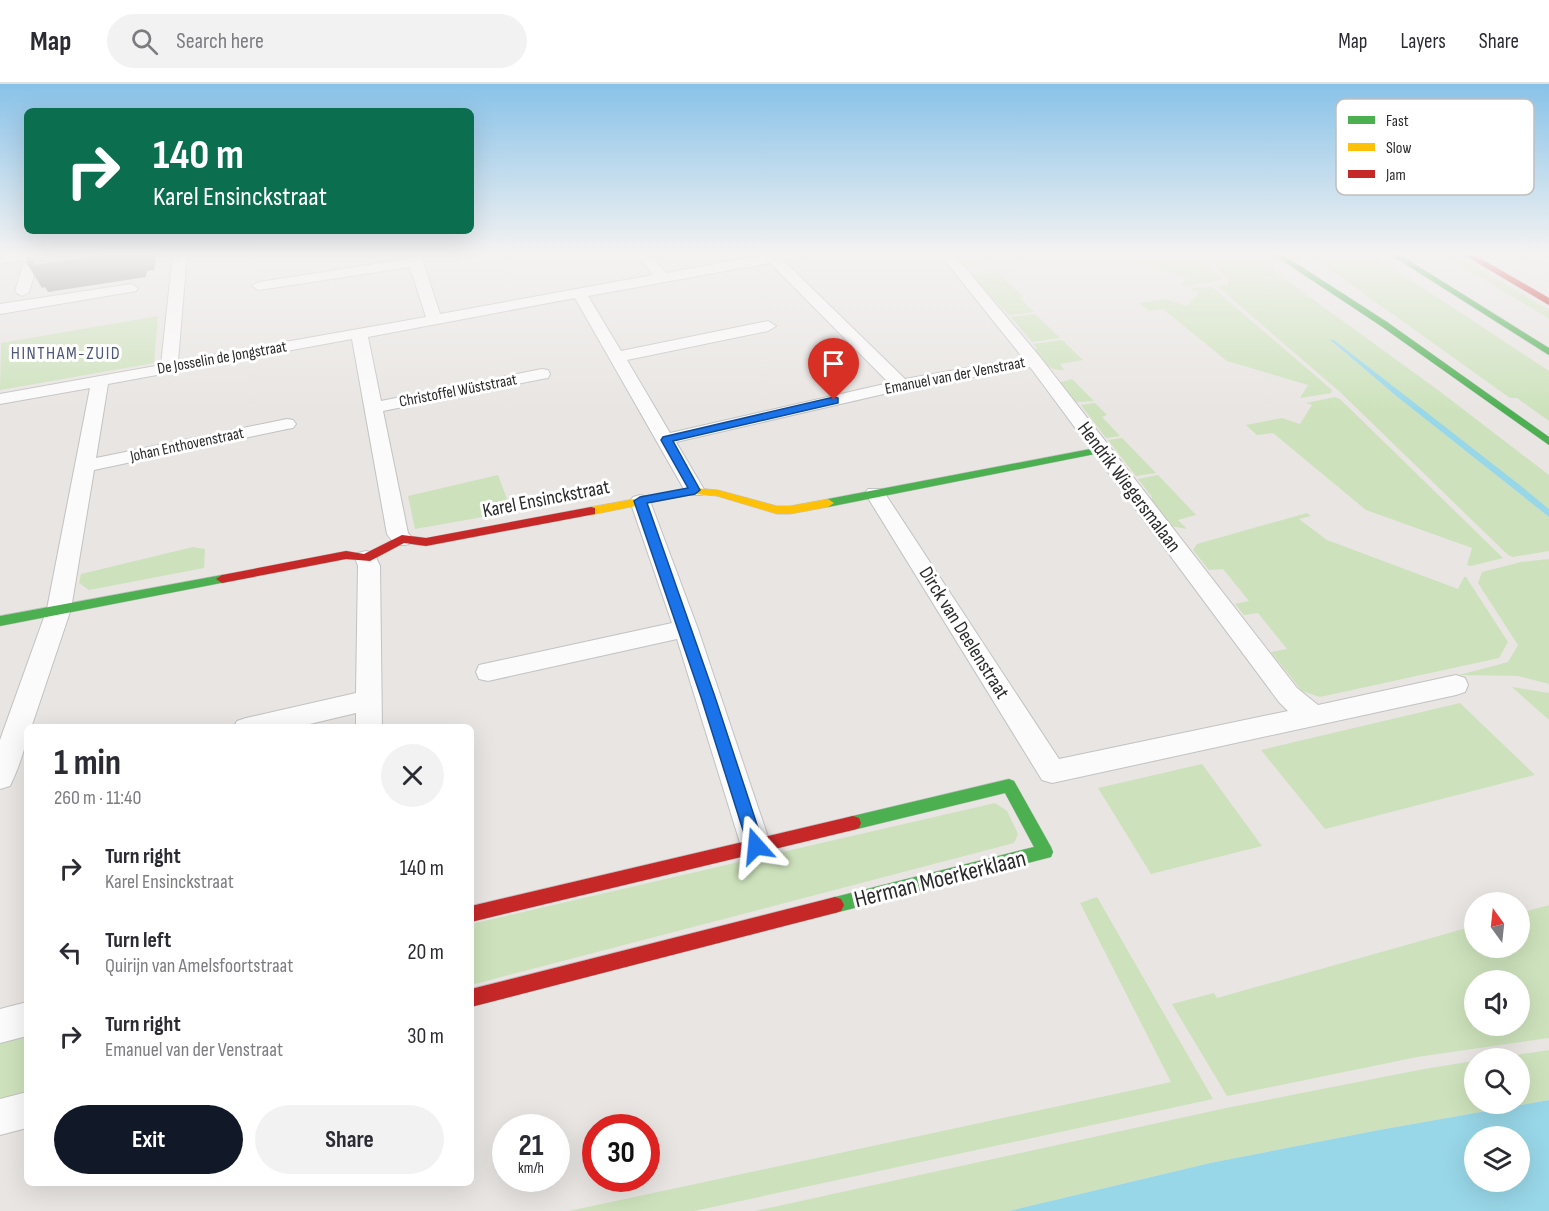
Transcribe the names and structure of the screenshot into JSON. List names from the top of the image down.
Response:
{
  "streets": {
    "main road": ["Karel Ensinckstraat", "Herman Moerkerklaan"],
    "street": [
      "De Josselin de Jongstraat",
      "Emanuel van der Venstraat",
      "Christoffel Wüststraat",
      "Johan Enthovenstraat",
      "Hendrik Wiegersmalaan",
      "Dirck van Deelenstraat"
    ]
  },
  "crossings": [
    ["De Josselin de Jongstraat", "Christoffel Wüststraat"],
    ["Emanuel van der Venstraat", "Hendrik Wiegersmalaan"],
    ["Christoffel Wüststraat", "Karel Ensinckstraat"],
    ["Hendrik Wiegersmalaan", "Karel Ensinckstraat"],
    ["Hendrik Wiegersmalaan", "Dirck van Deelenstraat"],
    ["Karel Ensinckstraat", "Dirck van Deelenstraat"]
  ],
  "districts": ["HINTHAM-ZUID"],
  "legend": ["Fast", "Slow", "Jam"],
  "north": "top",
  "page": {
    "header": "Map",
    "search": "Search here",
    "nav": ["Map", "Layers", "Share"],
    "turn": ["140 m", "Karel Ensinckstraat"],
    "heading": ["1 min", "260 m · 11:40"],
    "list": [
      {
        "name": "Turn right",
        "note": "Karel Ensinckstraat",
        "value": "140 m"
      },
      {
        "name": "Turn left",
        "note": "Quirijn van Amelsfoortstraat",
        "value": "20 m"
      },
      {
        "name": "Turn right",
        "note": "Emanuel van der Venstraat",
        "value": "30 m"
      }
    ],
    "buttons": ["Exit", "Share"],
    "speed": "21 km/h",
    "limit": "30"
  }
}
